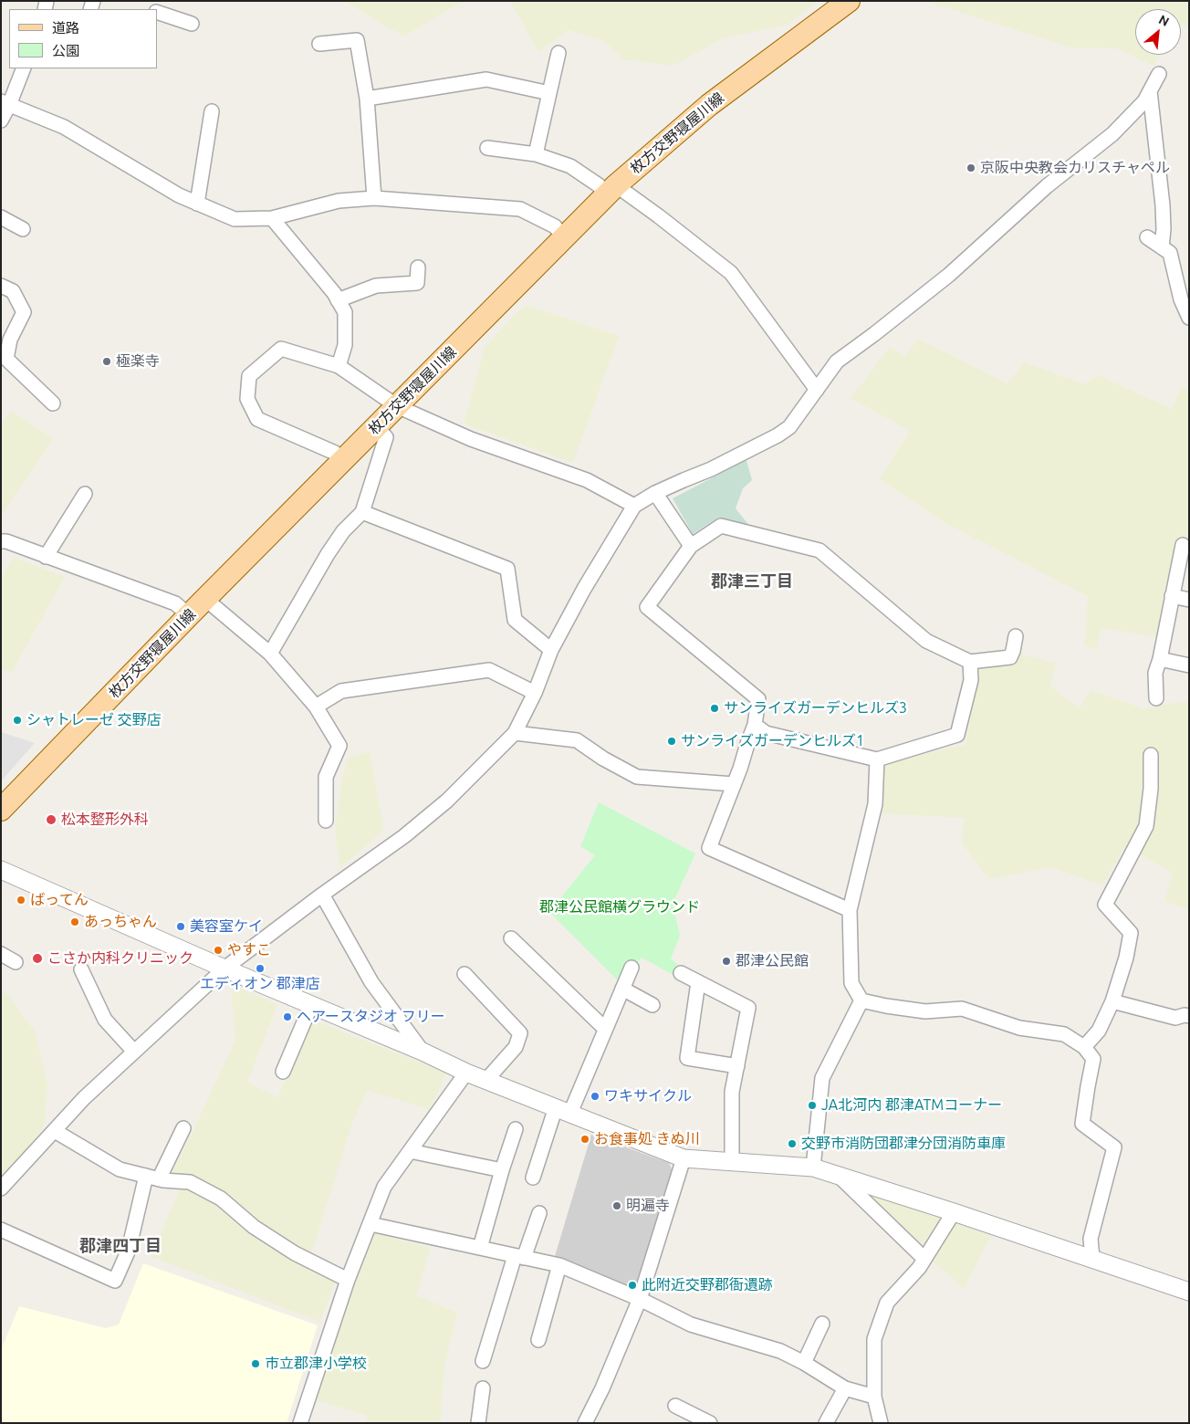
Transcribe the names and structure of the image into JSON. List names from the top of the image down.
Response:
{
  "streets": {
    "main road": ["枚方交野寝屋川線"]
  },
  "districts": ["郡津三丁目", "郡津四丁目"],
  "parks": ["郡津公民館横グラウンド"],
  "places": [
    "京阪中央教会カリスチャペル",
    "極楽寺",
    "サンライズガーデンヒルズ3",
    "シャトレーゼ 交野店",
    "サンライズガーデンヒルズ1",
    "松本整形外科",
    "ばってん",
    "あっちゃん",
    "美容室ケイ",
    "やすこ",
    "こさか内科クリニック",
    "郡津公民館",
    "エディオン 郡津店",
    "ヘアースタジオ フリー",
    "ワキサイクル",
    "JA北河内 郡津ATMコーナー",
    "お食事処 きぬ川",
    "交野市消防団郡津分団消防車庫",
    "明遍寺",
    "此附近交野郡衙遺跡",
    "市立郡津小学校"
  ],
  "legend": ["道路", "公園"],
  "north": "top right"
}
